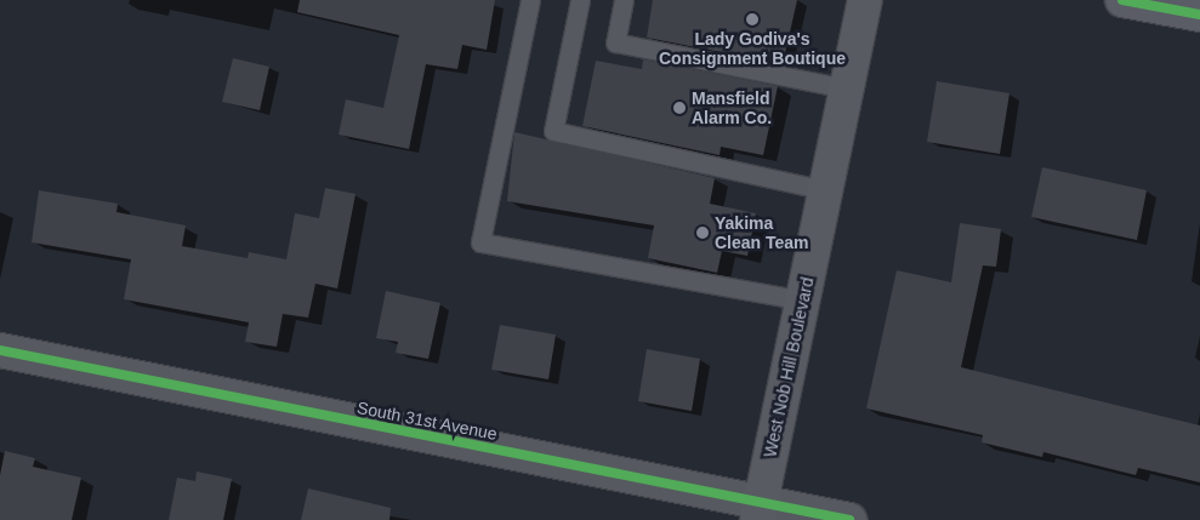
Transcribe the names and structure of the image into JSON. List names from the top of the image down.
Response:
{
  "streets": {
    "main road": ["West Nob Hill Boulevard"],
    "street": ["South 31st Avenue"]
  },
  "crossings": [
    ["West Nob Hill Boulevard", "South 31st Avenue"]
  ],
  "places": ["Lady Godiva's Consignment Boutique", "Mansfield Alarm Co.", "Yakima Clean Team"]
}
